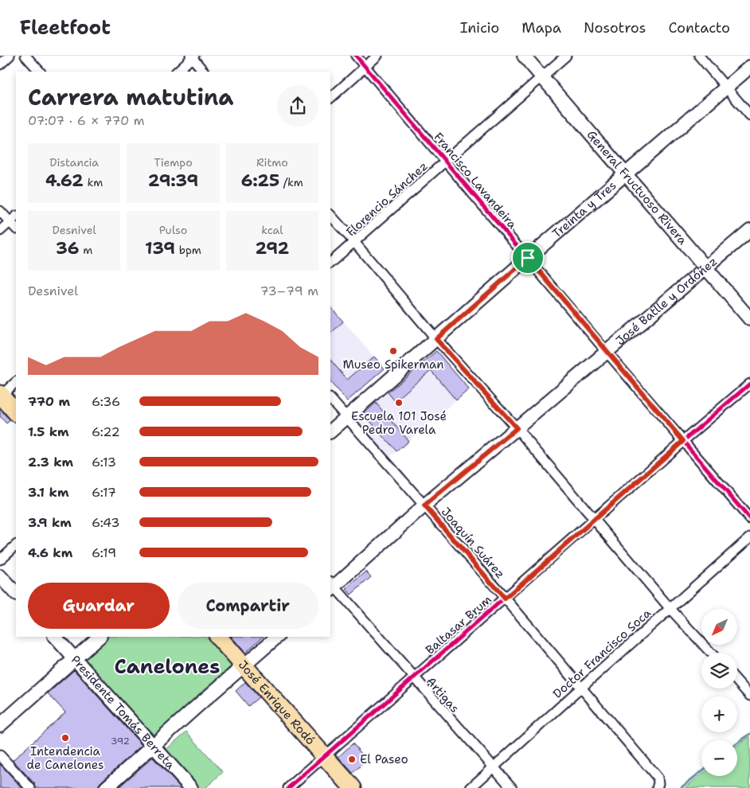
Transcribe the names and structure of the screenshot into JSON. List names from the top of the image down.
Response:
{
  "streets": {
    "highway": ["José Enrique Rodó"],
    "street": [
      "Francisco Lavandeira",
      "General Fructuoso Rivera",
      "Florencio Sánchez",
      "Treinta y Tres",
      "José Batlle y Ordóñez",
      "Joaquín Suárez",
      "Baltasar Brum",
      "Doctor Francisco Soca",
      "Artigas",
      "Presidente Tomás Berreta"
    ]
  },
  "crossings": [
    ["Francisco Lavandeira", "Florencio Sánchez"],
    ["Francisco Lavandeira", "Treinta y Tres"],
    ["Francisco Lavandeira", "José Batlle y Ordóñez"],
    ["Francisco Lavandeira", "Baltasar Brum"],
    ["General Fructuoso Rivera", "Florencio Sánchez"],
    ["General Fructuoso Rivera", "Treinta y Tres"],
    ["General Fructuoso Rivera", "José Batlle y Ordóñez"],
    ["Treinta y Tres", "Joaquín Suárez"],
    ["José Batlle y Ordóñez", "Joaquín Suárez"],
    ["José Batlle y Ordóñez", "Artigas"],
    ["Joaquín Suárez", "Baltasar Brum"],
    ["Joaquín Suárez", "Doctor Francisco Soca"],
    ["Baltasar Brum", "Artigas"],
    ["Baltasar Brum", "José Enrique Rodó"],
    ["Doctor Francisco Soca", "Artigas"]
  ],
  "districts": ["Canelones"],
  "places": [
    "Museo Spikerman",
    "Escuela 101 José Pedro Varela",
    "Intendencia de Canelones",
    "El Paseo"
  ],
  "house_numbers": ["392"],
  "north": "bottom left",
  "page": {
    "header": "Fleetfoot",
    "nav": [
      "Inicio",
      "Mapa",
      "Nosotros",
      "Contacto"
    ],
    "heading": ["Carrera matutina", "07:07 · 6 × 770 m"],
    "stats": [
      ["Distancia", "4.62 km"],
      ["Tiempo", "29:39"],
      ["Ritmo", "6:25 /km"],
      ["Desnivel", "36 m"],
      ["Pulso", "139 bpm"],
      ["kcal", "292"]
    ],
    "chart": ["Desnivel", "73–79 m"],
    "list": [
      {
        "name": "770 m",
        "note": "6:36"
      },
      {
        "name": "1.5 km",
        "note": "6:22"
      },
      {
        "name": "2.3 km",
        "note": "6:13"
      },
      {
        "name": "3.1 km",
        "note": "6:17"
      },
      {
        "name": "3.9 km",
        "note": "6:43"
      },
      {
        "name": "4.6 km",
        "note": "6:19"
      }
    ],
    "buttons": ["Guardar", "Compartir"],
    "map_buttons": ["+", "−"]
  }
}
